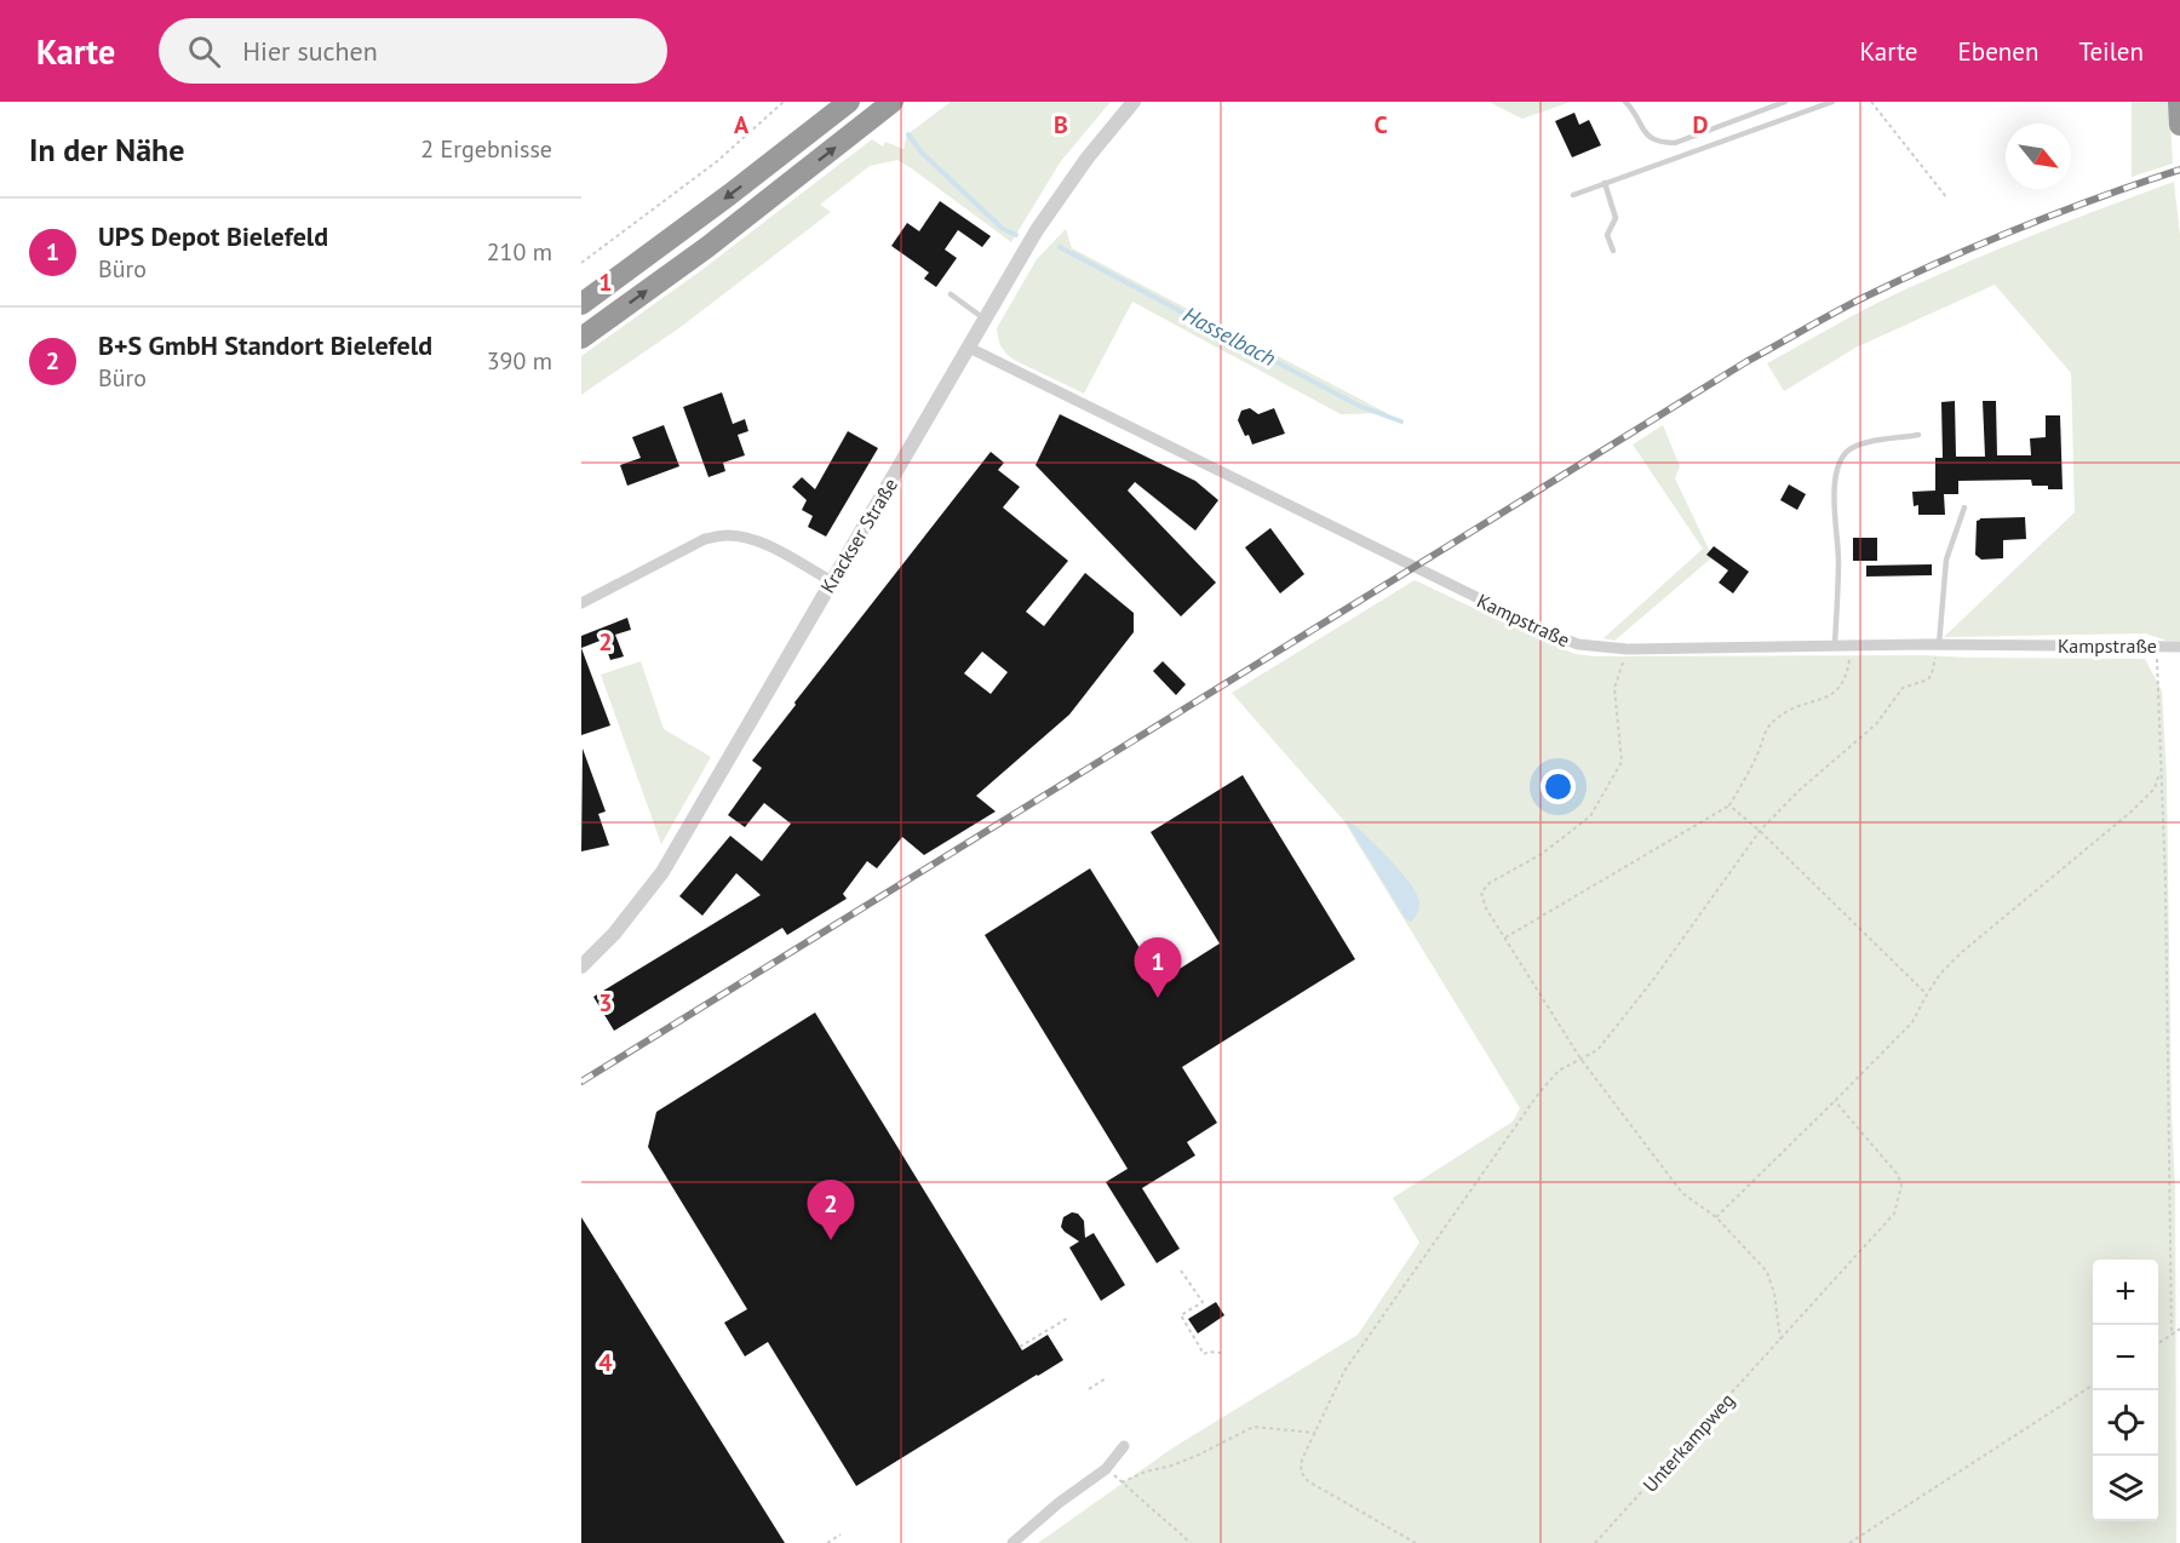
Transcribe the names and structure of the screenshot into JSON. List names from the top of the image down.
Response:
{
  "streets": {
    "street": ["Krackser Straße", "Kampstraße"],
    "path": ["Unterkampweg"]
  },
  "crossings": [
    ["Krackser Straße", "Kampstraße"]
  ],
  "water": ["Hasselbach"],
  "north": "bottom right",
  "page": {
    "header": "Karte",
    "search": "Hier suchen",
    "nav": ["Karte", "Ebenen", "Teilen"],
    "heading": ["In der Nähe", "2 Ergebnisse"],
    "list": [
      {
        "mark": "1",
        "name": "UPS Depot Bielefeld",
        "note": "Büro",
        "value": "210 m"
      },
      {
        "mark": "2",
        "name": "B+S GmbH Standort Bielefeld",
        "note": "Büro",
        "value": "390 m"
      }
    ],
    "pins": ["1", "2"],
    "map_buttons": ["+", "−"]
  },
  "grid": {
    "columns": [
      "A",
      "B",
      "C",
      "D"
    ],
    "rows": [
      "1",
      "2",
      "3",
      "4"
    ]
  }
}
